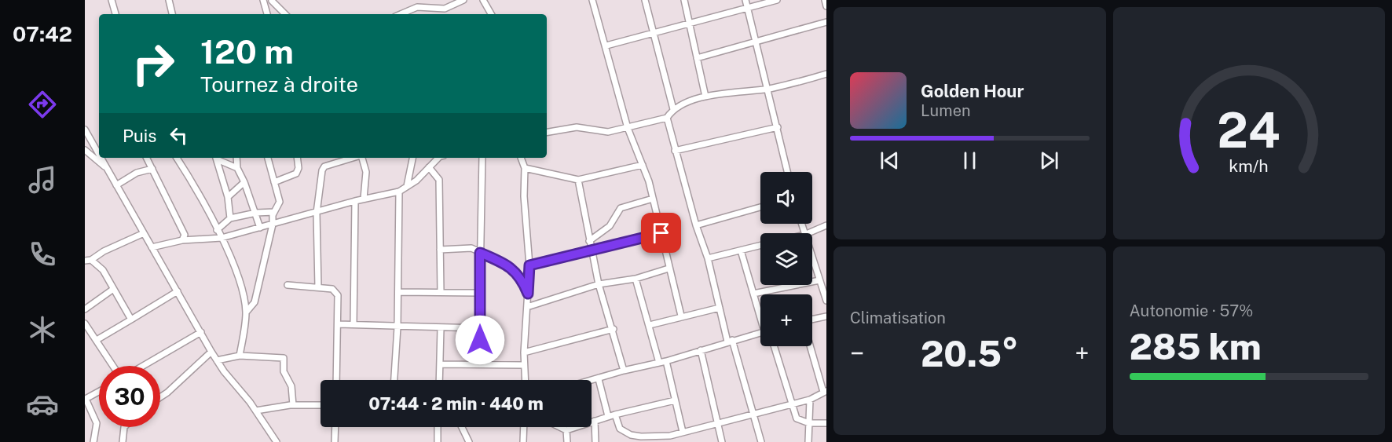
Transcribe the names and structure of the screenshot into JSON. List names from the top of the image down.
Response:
{
  "page": {
    "tabs": "07:42",
    "turn": ["120 m", "Tournez à droite"],
    "song": ["Golden Hour", "Lumen"],
    "then": "Puis",
    "map_buttons": "+",
    "tile": [
      "Climatisation",
      ["Autonomie · 57%", "285 km"]
    ],
    "heat": ["−", "20.5°", "+"],
    "limit": "30",
    "trip": "07:44 · 2 min · 440 m",
    "gauge": ["24", "km/h"]
  }
}
